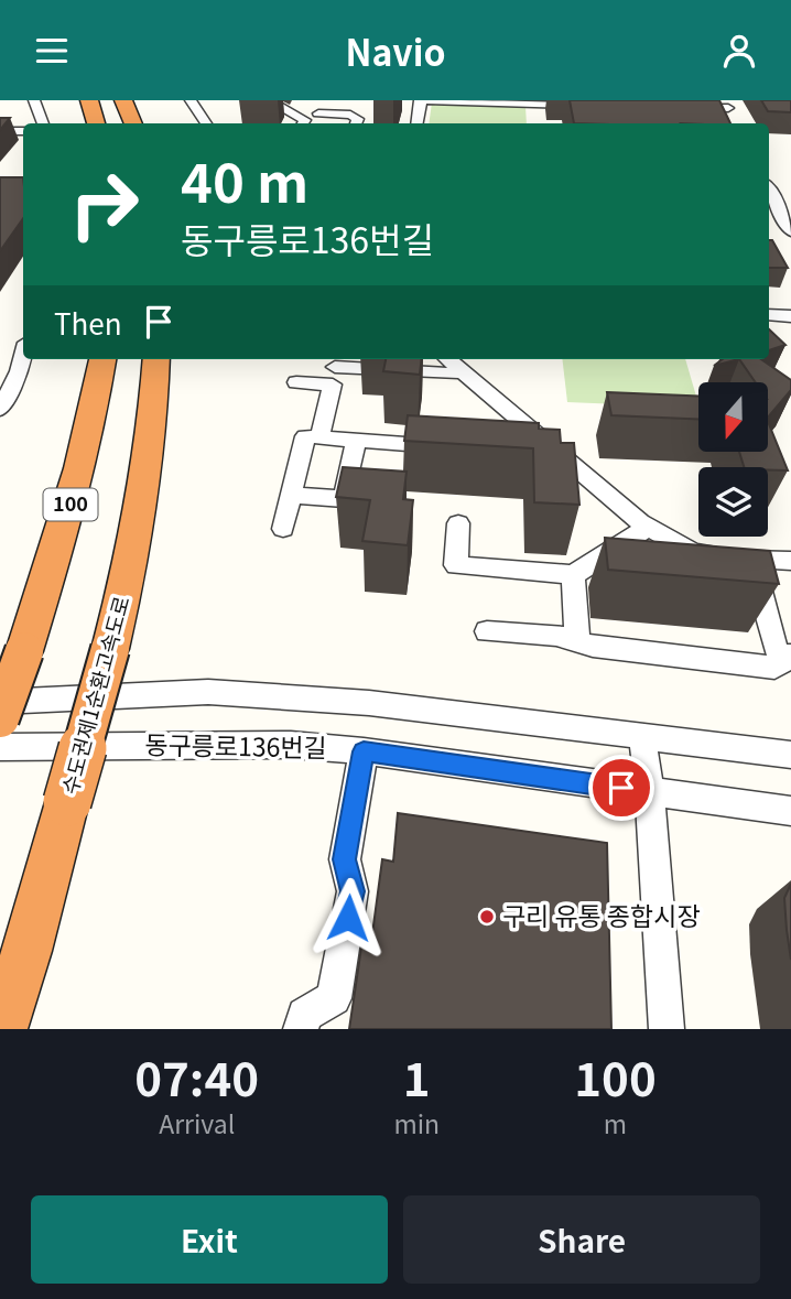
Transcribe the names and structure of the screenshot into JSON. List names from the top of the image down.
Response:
{
  "streets": {
    "highway": ["100", "수도권제1순환고속도로"],
    "street": ["동구릉로136번길"]
  },
  "places": ["구리 유통 종합시장"],
  "north": "bottom",
  "page": {
    "header": "Navio",
    "turn": ["40 m", "동구릉로136번길"],
    "then": "Then",
    "eta": [
      "07:40",
      "Arrival",
      "1",
      "min",
      "100",
      "m"
    ],
    "buttons": ["Exit", "Share"]
  }
}
